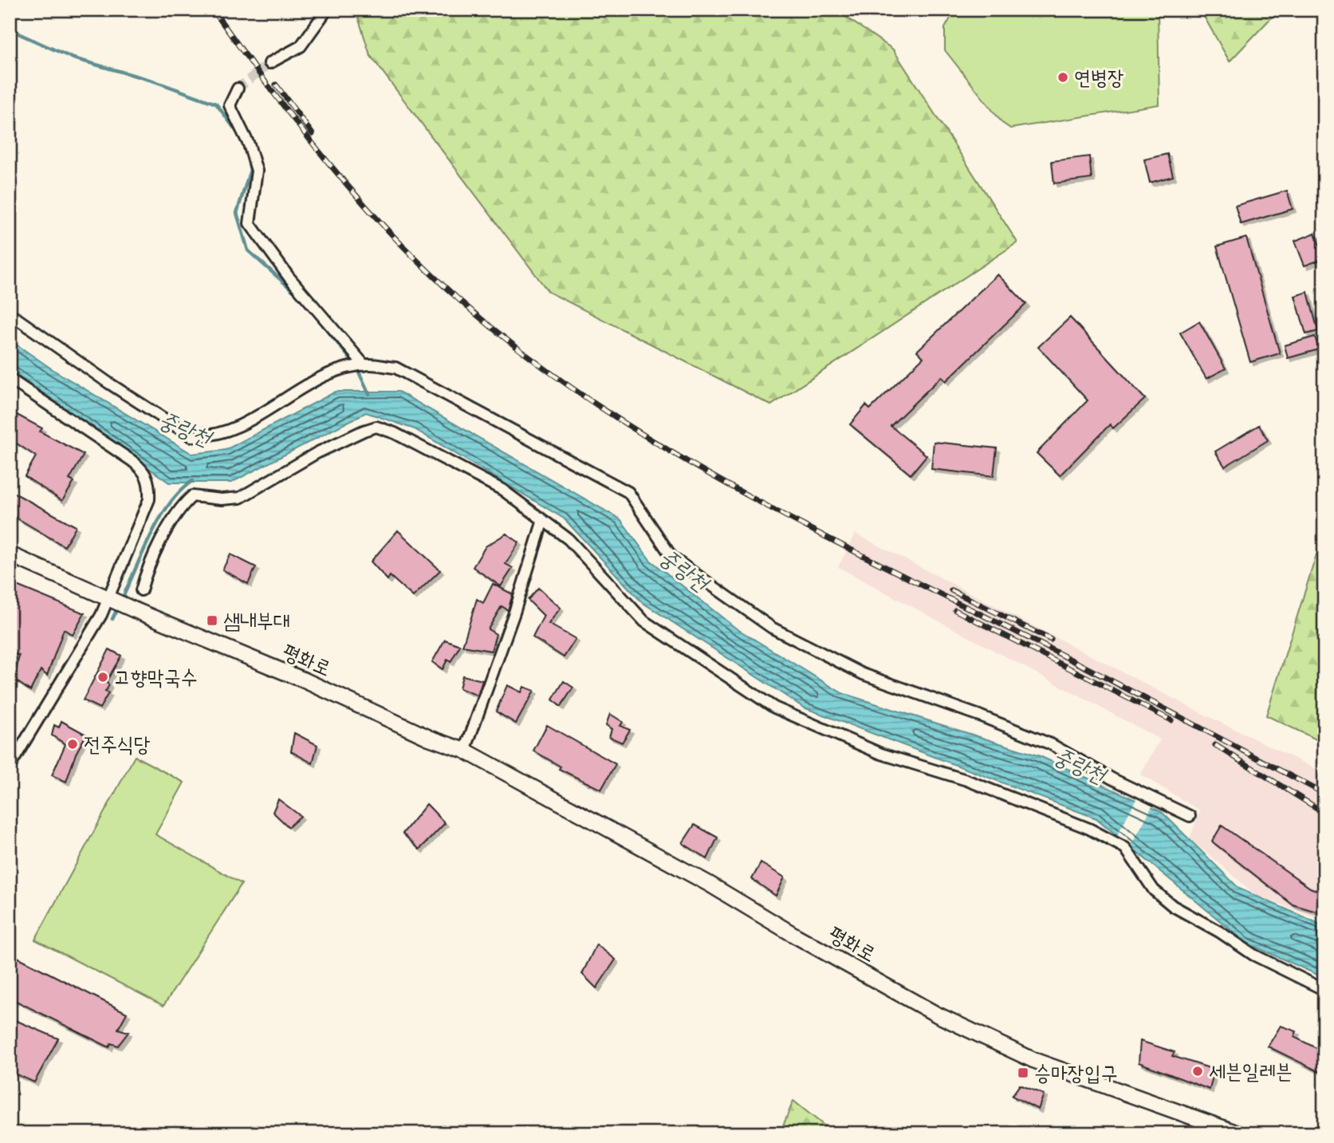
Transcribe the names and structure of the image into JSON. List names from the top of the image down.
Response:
{
  "streets": {
    "main road": ["평화로"]
  },
  "water": ["중랑천"],
  "places": {
    "other": [
      "연병장",
      "고향막국수",
      "전주식당",
      "세븐일레븐"
    ],
    "transit": ["샘내부대", "승마장입구"]
  }
}
